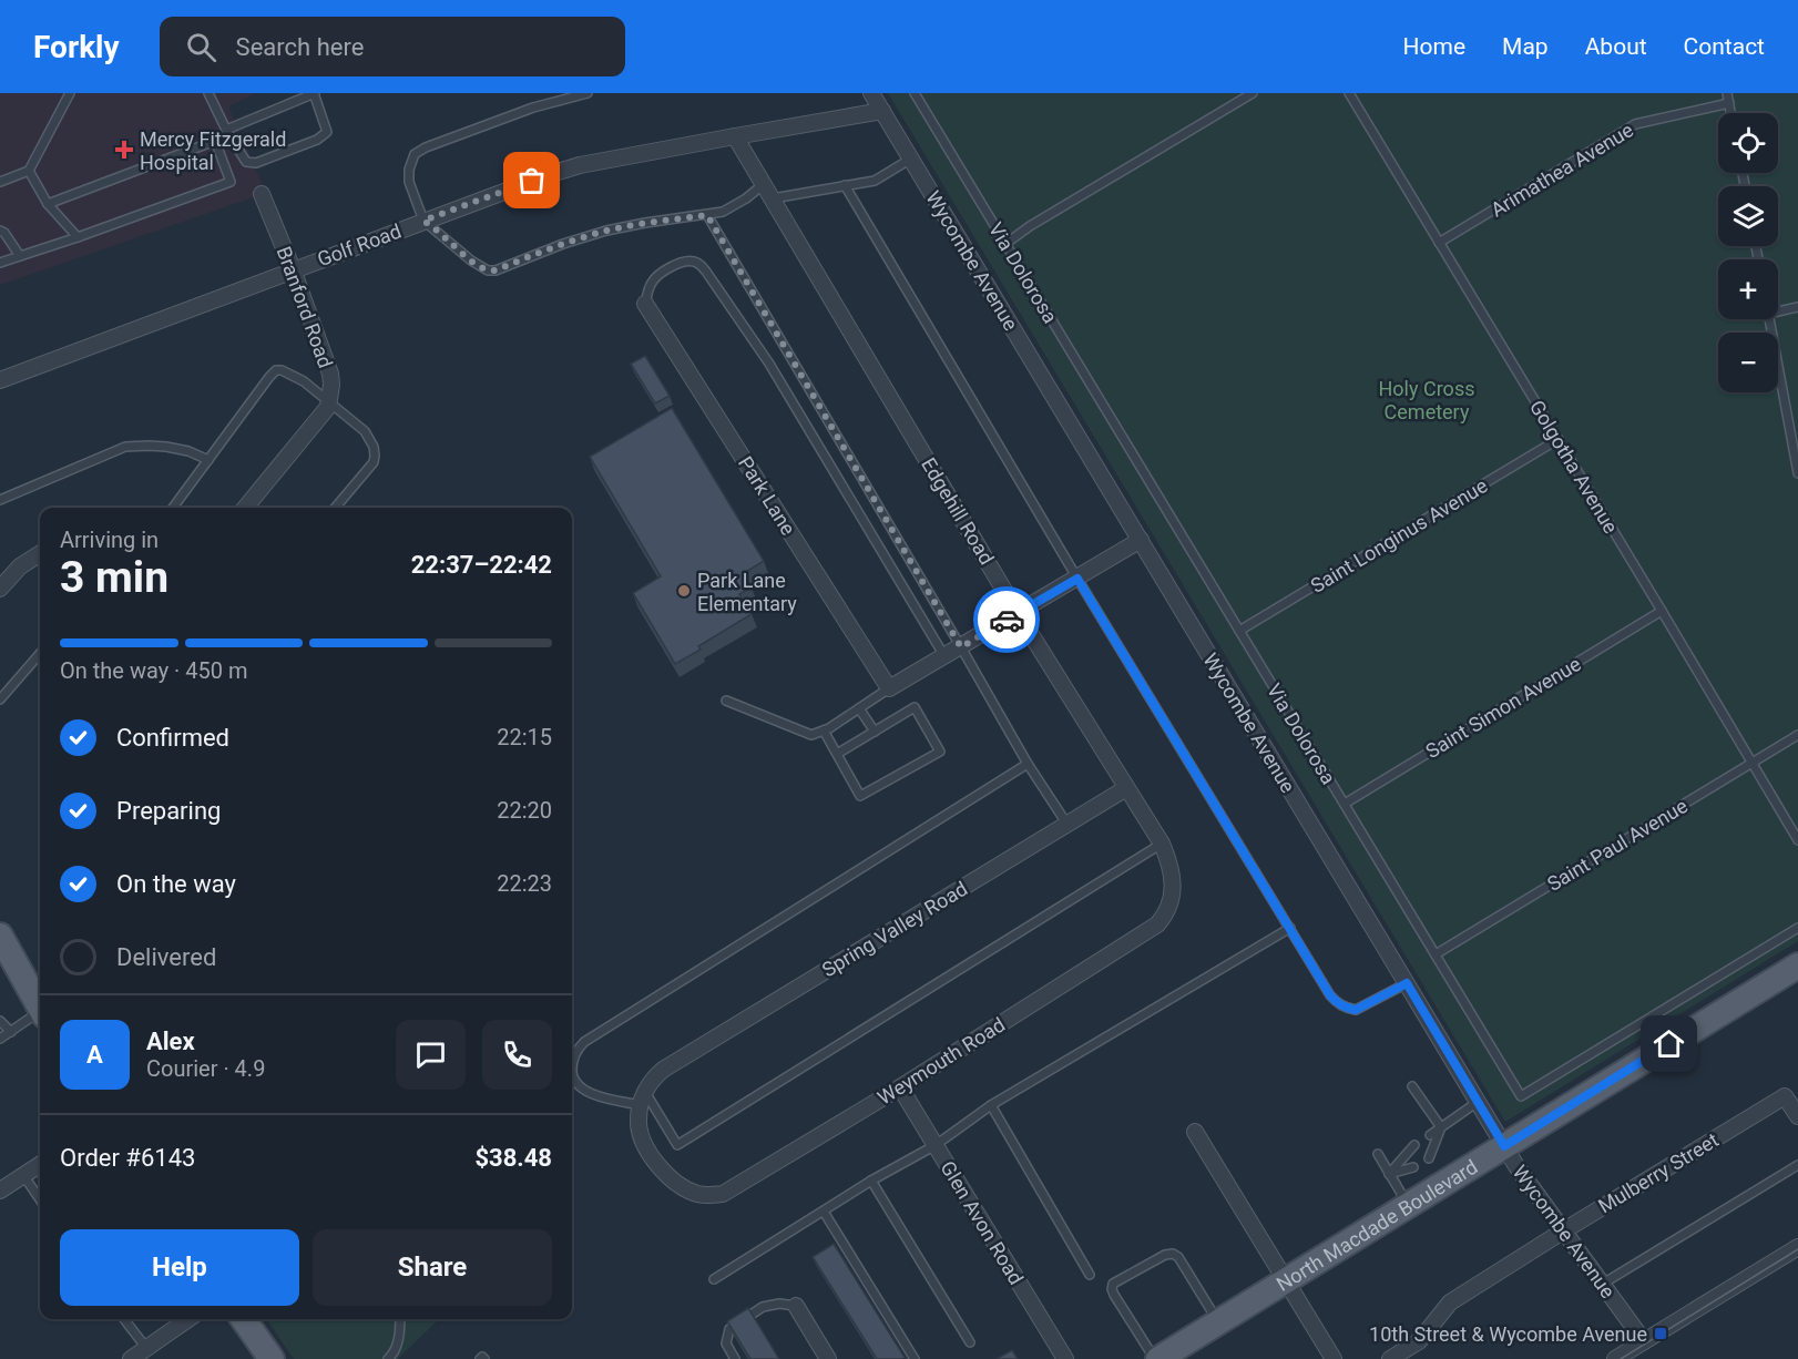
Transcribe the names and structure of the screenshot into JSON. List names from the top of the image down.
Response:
{
  "streets": {
    "main road": ["North Macdade Boulevard"],
    "street": [
      "Golf Road",
      "Wycombe Avenue",
      "Branford Road",
      "Park Lane",
      "Edgehill Road",
      "Spring Valley Road",
      "Weymouth Road",
      "Mulberry Street",
      "Glen Avon Road"
    ],
    "lane": [
      "Arimathea Avenue",
      "Via Dolorosa",
      "Golgotha Avenue",
      "Saint Longinus Avenue",
      "Saint Simon Avenue",
      "Saint Paul Avenue"
    ]
  },
  "crossings": [
    ["Arimathea Avenue", "Golgotha Avenue"],
    ["Golf Road", "Wycombe Avenue"],
    ["Golf Road", "Branford Road"],
    ["Golf Road", "Edgehill Road"],
    ["Wycombe Avenue", "Mulberry Street"],
    ["Wycombe Avenue", "North Macdade Boulevard"],
    ["Via Dolorosa", "Saint Longinus Avenue"],
    ["Via Dolorosa", "Saint Simon Avenue"],
    ["Via Dolorosa", "Saint Paul Avenue"],
    ["Golgotha Avenue", "Saint Longinus Avenue"],
    ["Golgotha Avenue", "Saint Simon Avenue"],
    ["Golgotha Avenue", "Saint Paul Avenue"],
    ["Edgehill Road", "Spring Valley Road"],
    ["Edgehill Road", "Weymouth Road"],
    ["Spring Valley Road", "Weymouth Road"],
    ["Weymouth Road", "Glen Avon Road"]
  ],
  "parks": ["Holy Cross Cemetery"],
  "places": {
    "health": ["Mercy Fitzgerald Hospital"],
    "other": ["Park Lane Elementary"],
    "transit": ["10th Street & Wycombe Avenue"]
  },
  "page": {
    "header": "Forkly",
    "search": "Search here",
    "nav": [
      "Home",
      "Map",
      "About",
      "Contact"
    ],
    "map_buttons": ["+", "−"],
    "heading": ["3 min", "Arriving in", "22:37–22:42"],
    "panel": [
      "Alex",
      "Courier · 4.9",
      "Order #6143",
      "$38.48"
    ],
    "bar": "On the way · 450 m",
    "list": [
      ["Confirmed", "22:15"],
      ["Preparing", "22:20"],
      ["On the way", "22:23"],
      "Delivered"
    ],
    "round": "A",
    "buttons": ["Help", "Share"]
  }
}
